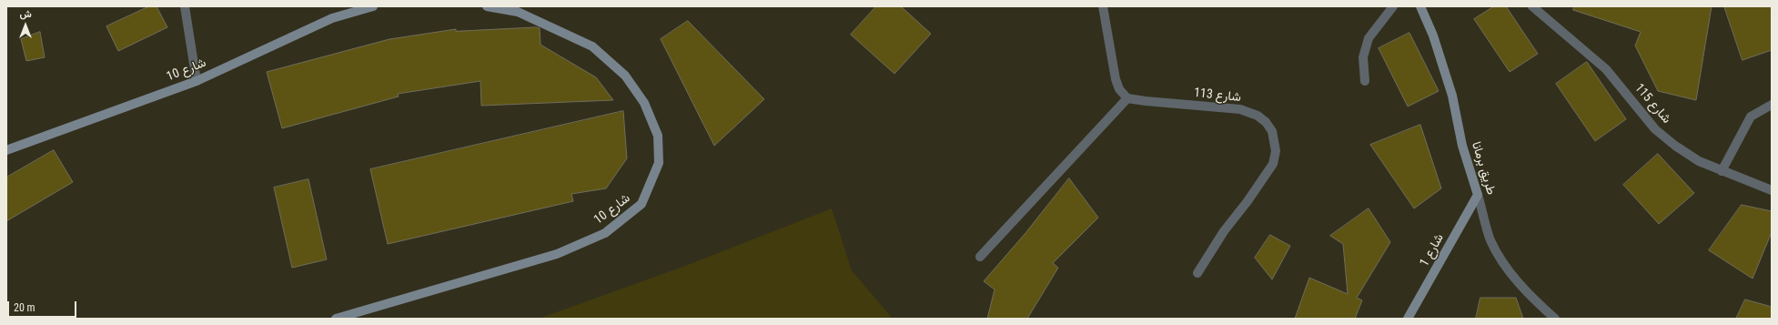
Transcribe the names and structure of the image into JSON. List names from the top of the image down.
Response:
{
  "streets": {
    "main road": ["شارع 10", "طريق برمانا", "شارع 1"],
    "street": ["شارع 113", "شارع 115"]
  },
  "crossings": [
    ["طريق برمانا", "شارع 1"]
  ],
  "scale_bar": "20 m",
  "north": "top"
}
